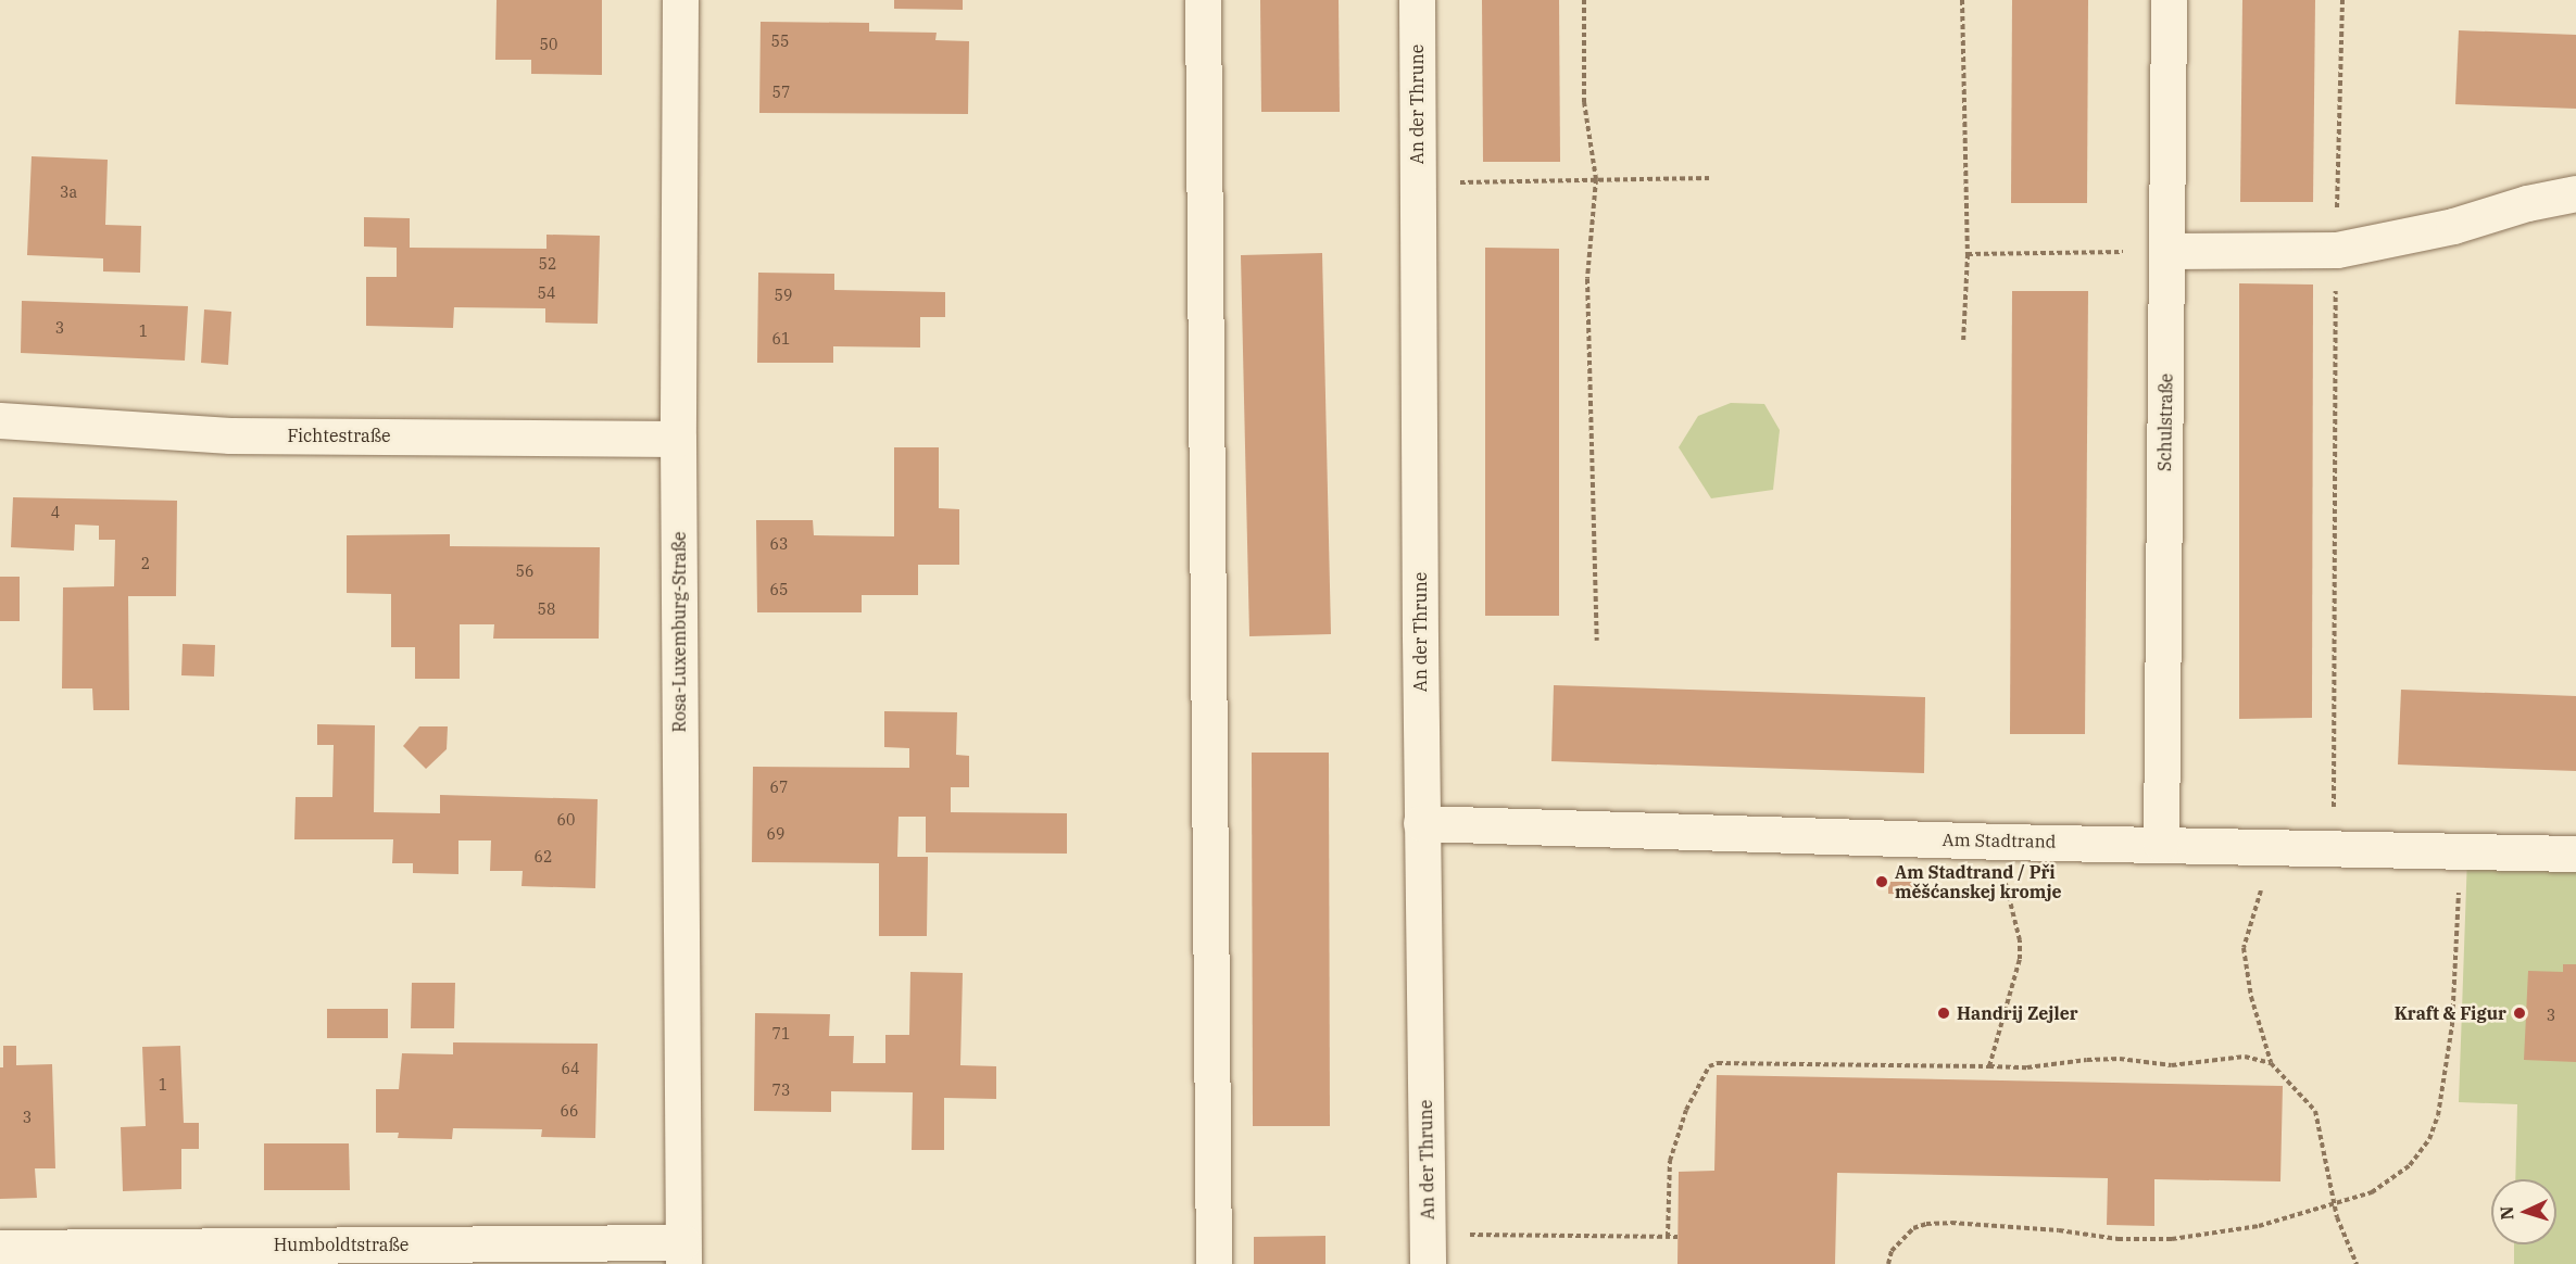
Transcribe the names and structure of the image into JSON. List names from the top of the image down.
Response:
{
  "streets": {
    "street": [
      "An der Thrune",
      "Schulstraße",
      "Fichtestraße",
      "Rosa-Luxemburg-Straße",
      "Am Stadtrand",
      "Humboldtstraße"
    ]
  },
  "crossings": [
    ["An der Thrune", "Am Stadtrand"],
    ["Schulstraße", "Am Stadtrand"],
    ["Fichtestraße", "Rosa-Luxemburg-Straße"],
    ["Rosa-Luxemburg-Straße", "Humboldtstraße"]
  ],
  "places": ["Am Stadtrand / Při měšćanskej kromje", "Handrij Zejler", "Kraft & Figur"],
  "house_numbers": [
    "55",
    "50",
    "57",
    "3a",
    "52",
    "54",
    "59",
    "3",
    "1",
    "61",
    "4",
    "63",
    "2",
    "56",
    "65",
    "58",
    "67",
    "60",
    "69",
    "62",
    "3",
    "71",
    "64",
    "1",
    "73",
    "66",
    "3"
  ],
  "north": "left"
}
